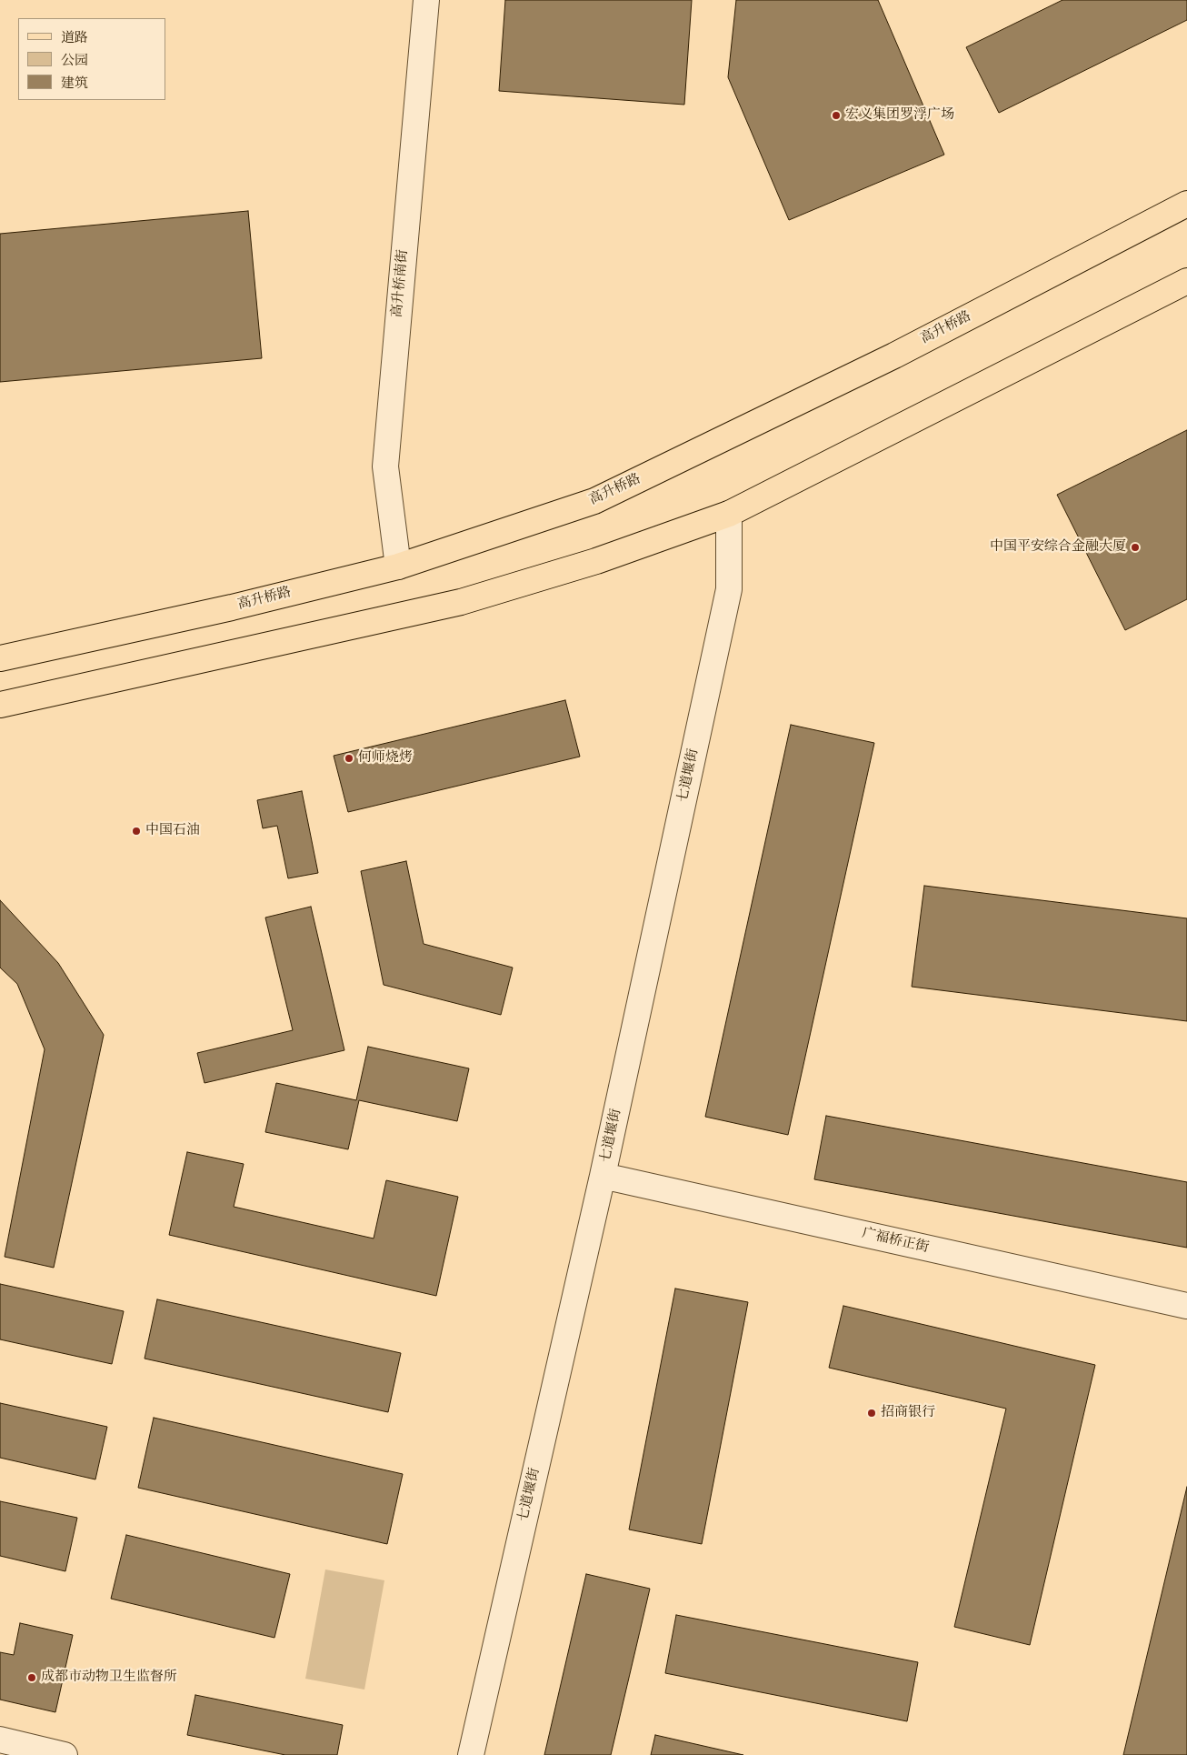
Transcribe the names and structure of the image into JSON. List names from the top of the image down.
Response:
{
  "streets": {
    "main road": ["高升桥路"],
    "street": ["高升桥南街", "七道堰街", "广福桥正街"]
  },
  "crossings": [
    ["高升桥南街", "高升桥路"],
    ["七道堰街", "广福桥正街"]
  ],
  "places": [
    "宏义集团罗浮广场",
    "中国平安综合金融大厦",
    "何师烧烤",
    "中国石油",
    "招商银行",
    "成都市动物卫生监督所"
  ],
  "legend": ["道路", "公园", "建筑"]
}
